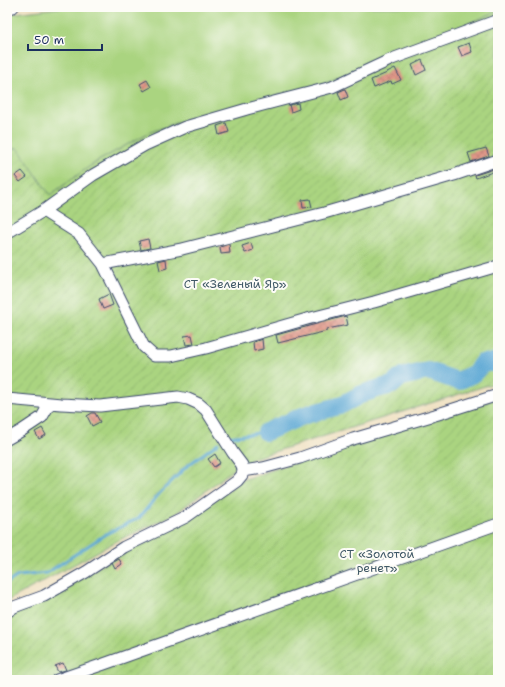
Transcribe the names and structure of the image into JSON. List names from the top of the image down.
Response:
{
  "parks": ["СТ «Зеленый Яр»", "СТ «Золотой ренет»"],
  "scale_bar": "50 m"
}
